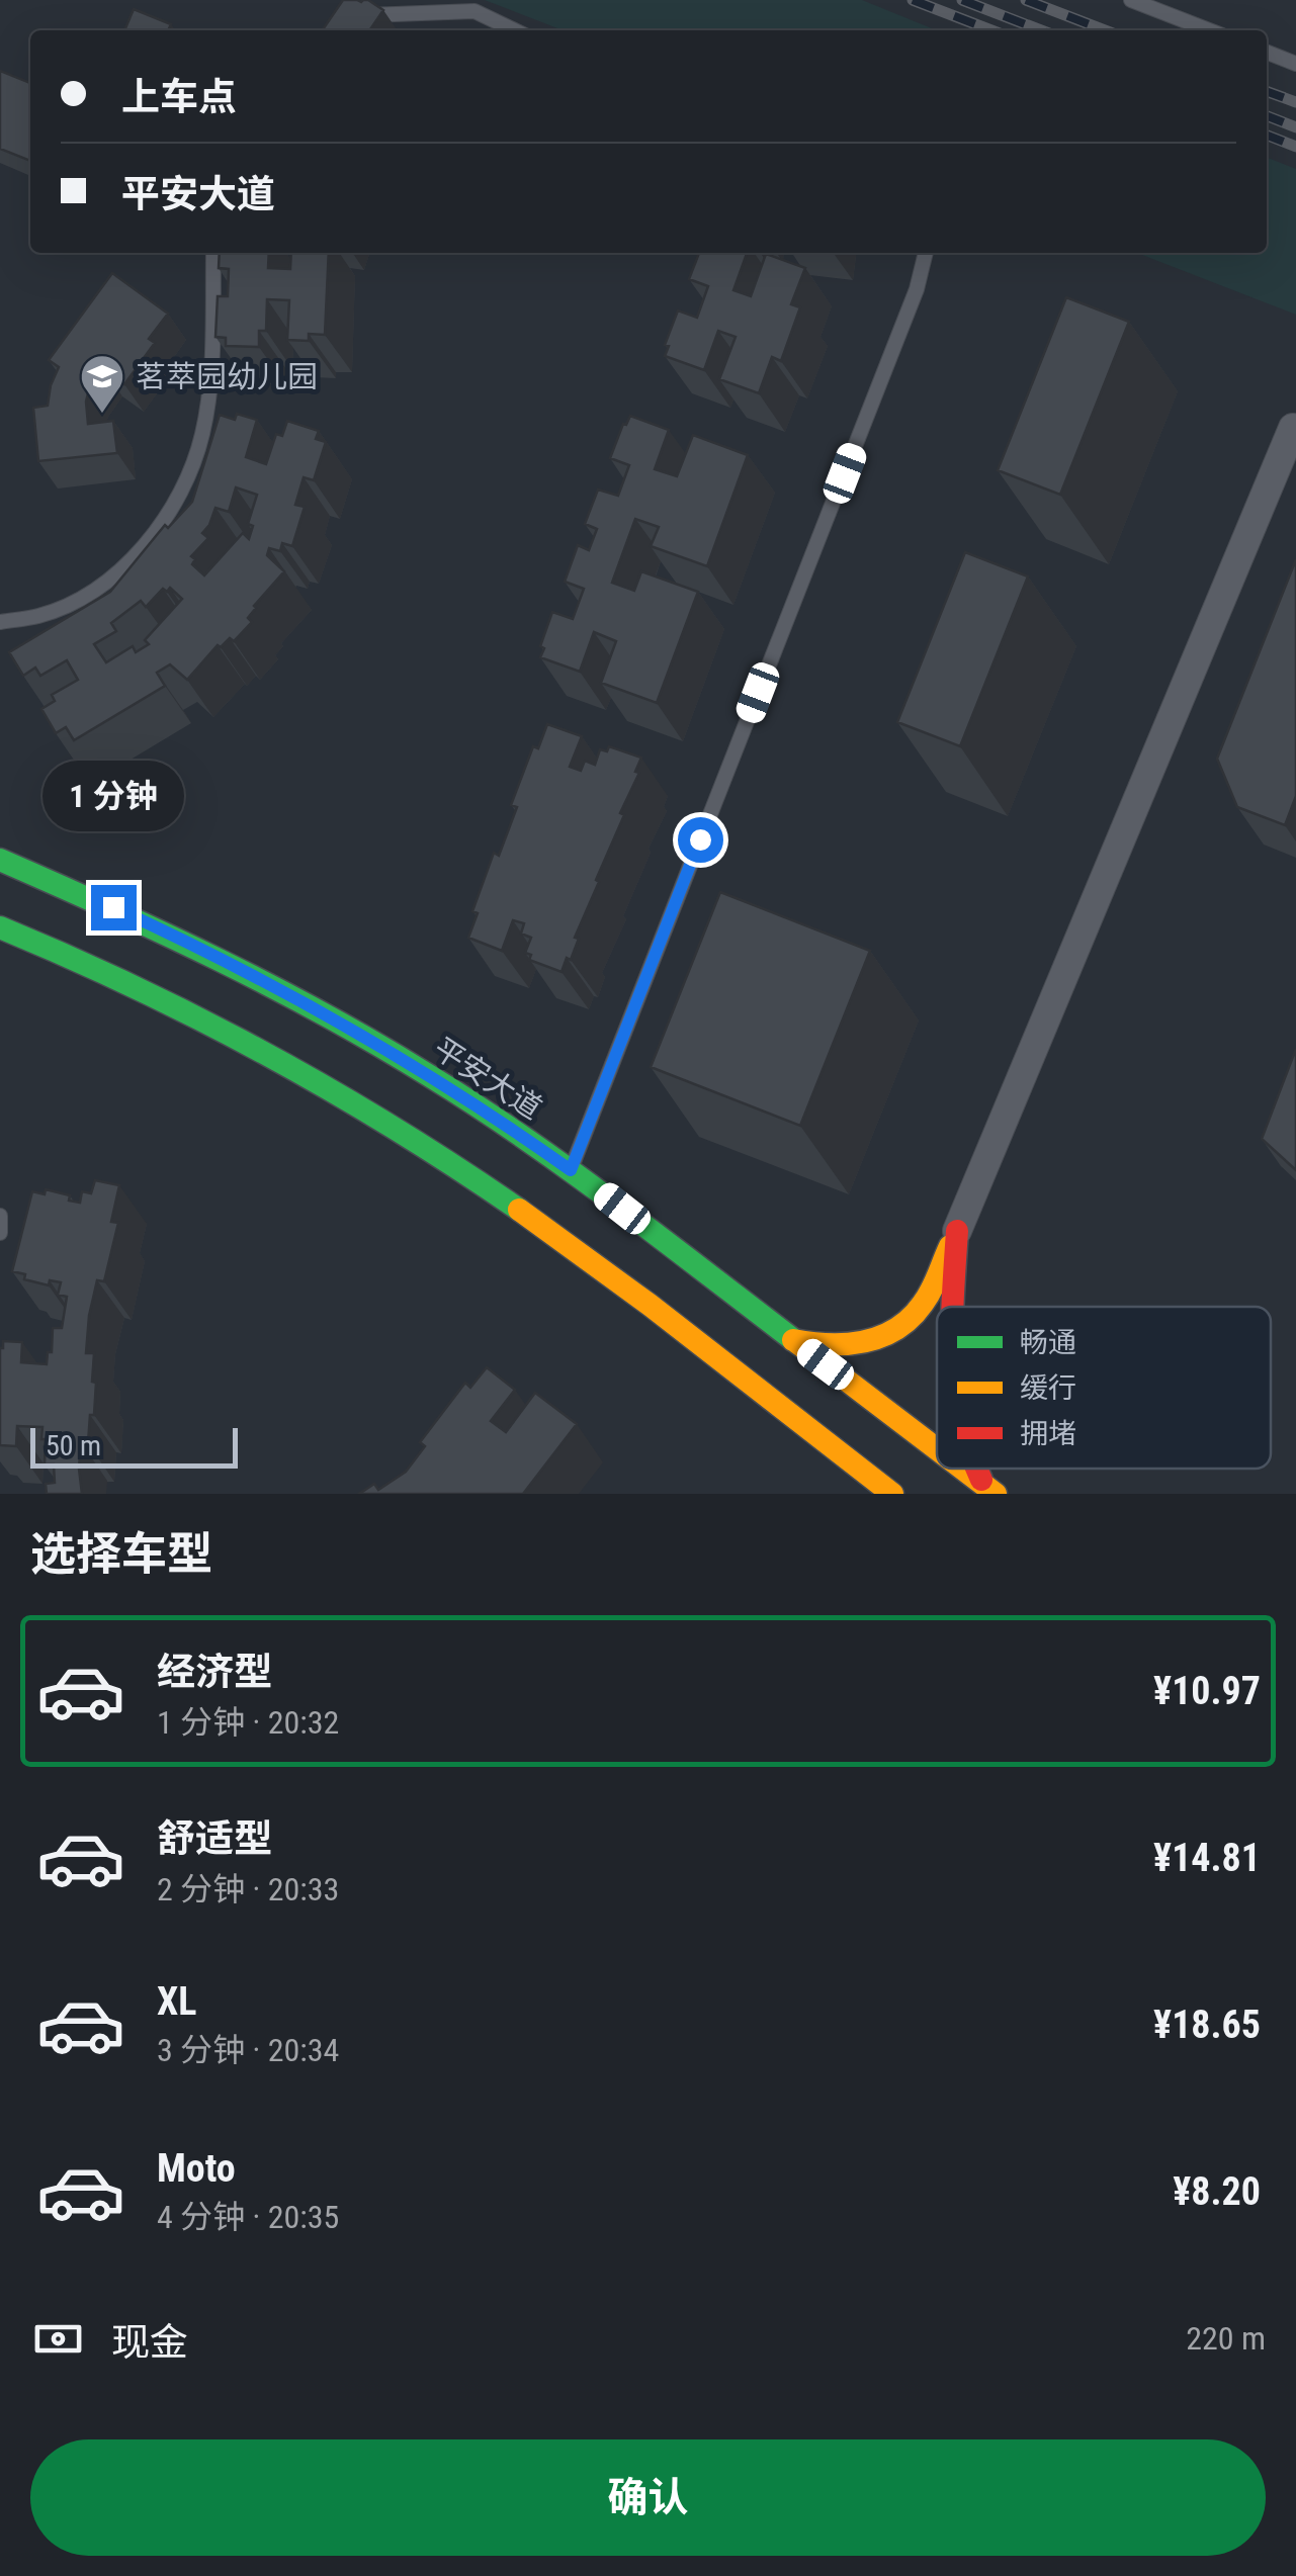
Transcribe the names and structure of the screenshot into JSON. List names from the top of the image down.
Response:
{
  "streets": {
    "main road": ["平安大道"]
  },
  "places": {
    "school or university": ["茗萃园幼儿园"]
  },
  "legend": ["畅通", "缓行", "拥堵"],
  "scale_bar": "50 m",
  "page": {
    "banner": ["上车点", "平安大道"],
    "bubble": "1 分钟",
    "scale": "50 m",
    "heading": "选择车型",
    "list": [
      {
        "name": "经济型",
        "note": "1 分钟 · 20:32",
        "value": "¥10.97"
      },
      {
        "name": "舒适型",
        "note": "2 分钟 · 20:33",
        "value": "¥14.81"
      },
      {
        "name": "XL",
        "note": "3 分钟 · 20:34",
        "value": "¥18.65"
      },
      {
        "name": "Moto",
        "note": "4 分钟 · 20:35",
        "value": "¥8.20"
      }
    ],
    "pay": ["现金", "220 m"],
    "buttons": "确认"
  }
}
